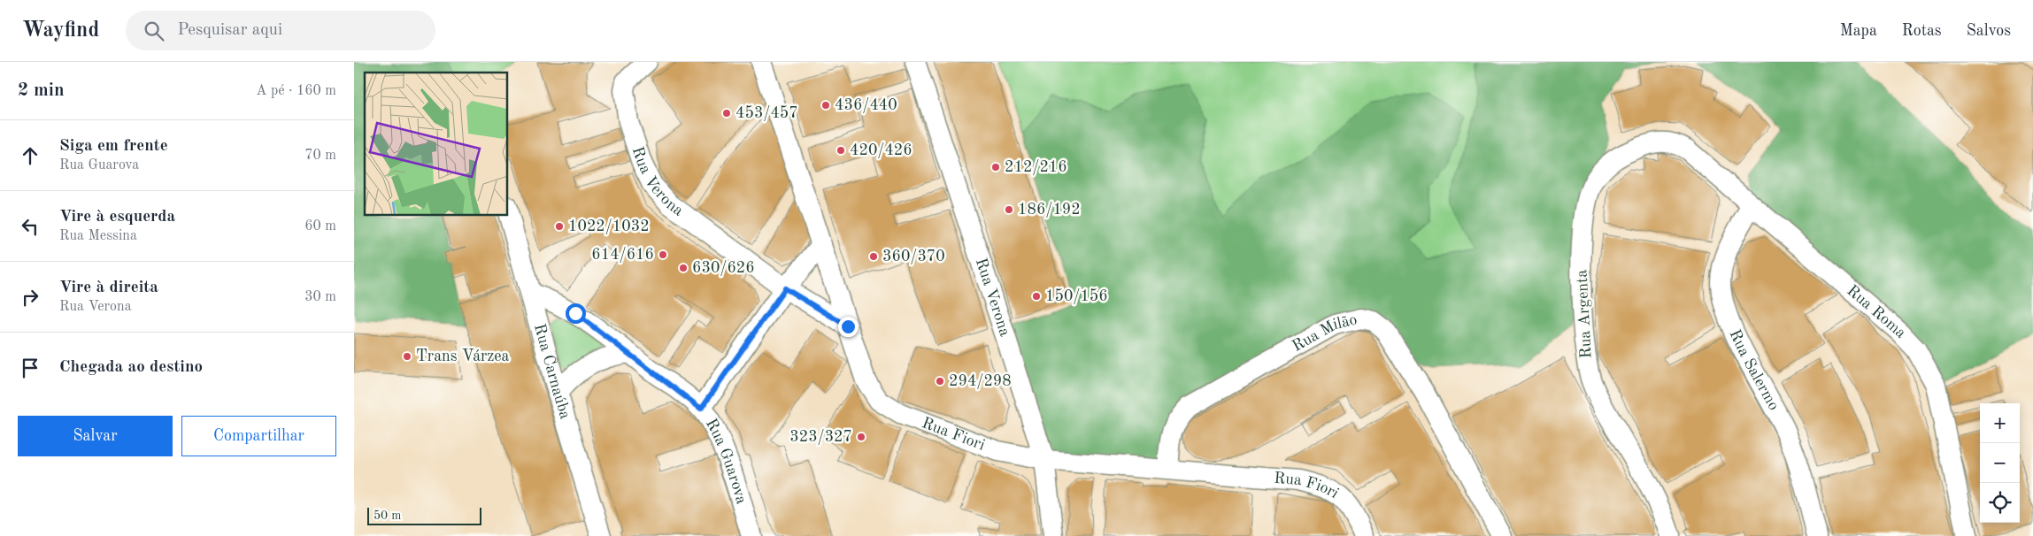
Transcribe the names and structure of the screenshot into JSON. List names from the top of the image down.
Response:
{
  "streets": {
    "street": [
      "Rua Verona",
      "Rua Roma",
      "Rua Argenta",
      "Rua Milão",
      "Rua Salermo",
      "Rua Carnaúba",
      "Rua Fiori",
      "Rua Guarova"
    ]
  },
  "crossings": [
    ["Rua Verona", "Rua Fiori"],
    ["Rua Roma", "Rua Argenta"],
    ["Rua Roma", "Rua Salermo"],
    ["Rua Milão", "Rua Fiori"],
    ["Rua Carnaúba", "Rua Guarova"]
  ],
  "places": [
    "436/440",
    "453/457",
    "420/426",
    "212/216",
    "186/192",
    "1022/1032",
    "614/616",
    "360/370",
    "630/626",
    "150/156",
    "Trans Várzea",
    "294/298",
    "323/327"
  ],
  "scale_bar": "50 m",
  "page": {
    "header": "Wayfind",
    "search": "Pesquisar aqui",
    "nav": ["Mapa", "Rotas", "Salvos"],
    "heading": ["2 min", "A pé · 160 m"],
    "list": [
      ["Siga em frente", "Rua Guarova", "70 m"],
      ["Vire à esquerda", "Rua Messina", "60 m"],
      ["Vire à direita", "Rua Verona", "30 m"],
      "Chegada ao destino"
    ],
    "buttons": ["Salvar", "Compartilhar"],
    "map_buttons": ["+", "−"],
    "scale": "50 m"
  }
}
